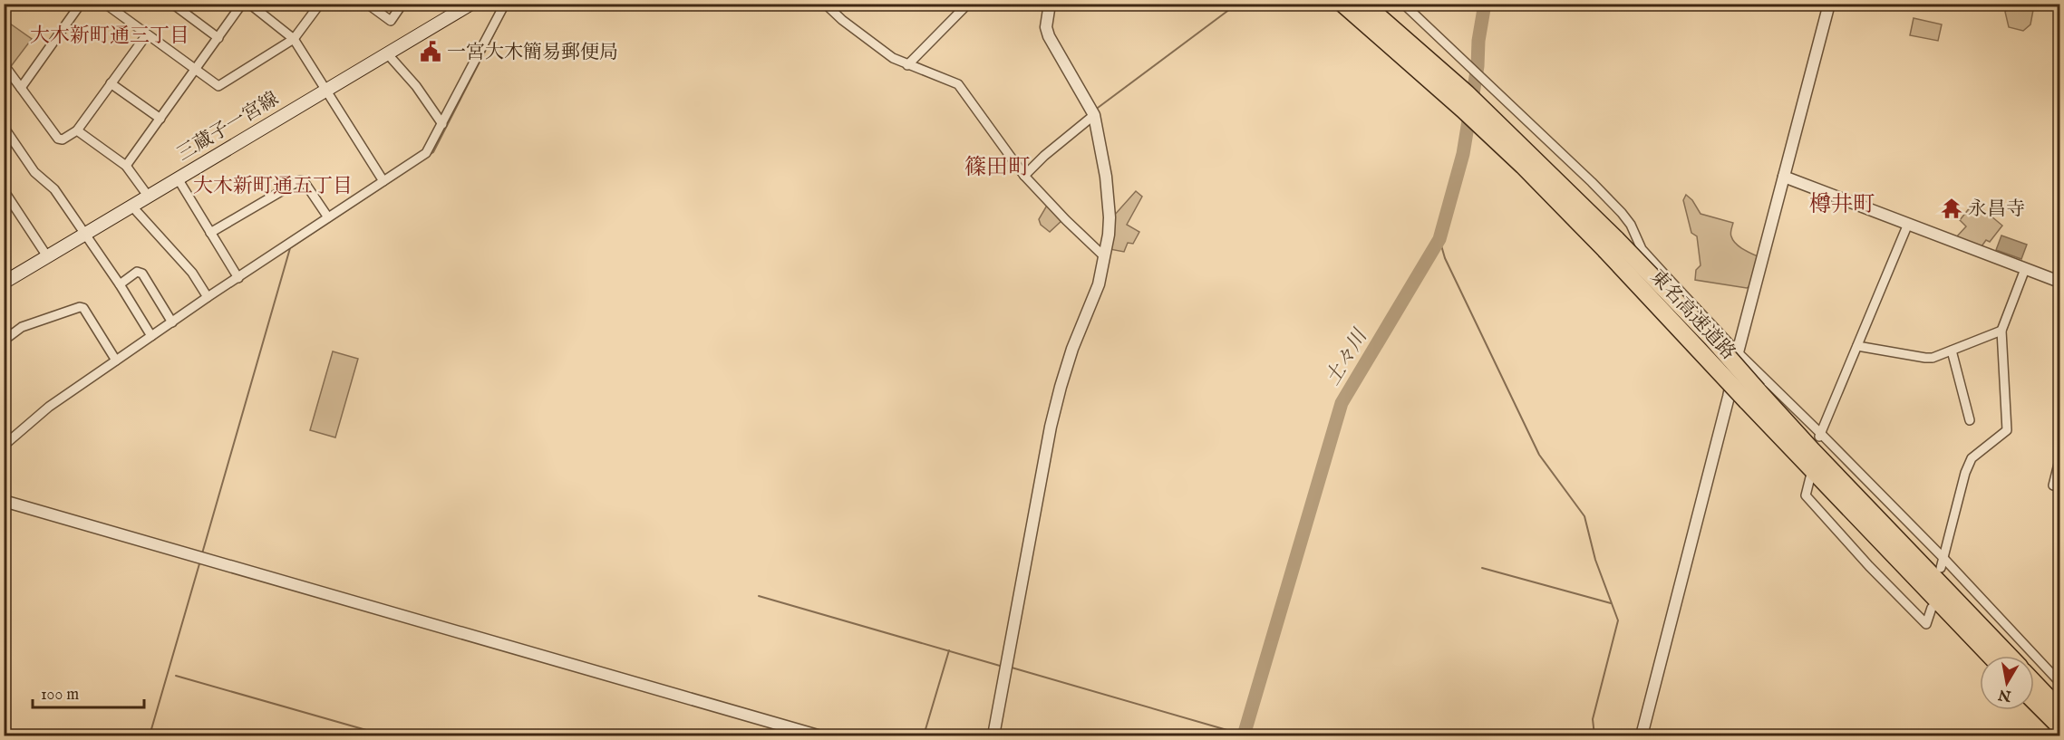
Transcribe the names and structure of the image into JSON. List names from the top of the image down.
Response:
{
  "streets": {
    "highway": ["東名高速道路"],
    "main road": ["三蔵子一宮線"]
  },
  "districts": [
    "大木新町通三丁目",
    "篠田町",
    "大木新町通五丁目",
    "樽井町"
  ],
  "water": ["土々川"],
  "places": {
    "public building": ["一宮大木簡易郵便局"],
    "temple": ["永昌寺"]
  },
  "scale_bar": "100 m",
  "north": "bottom"
}
